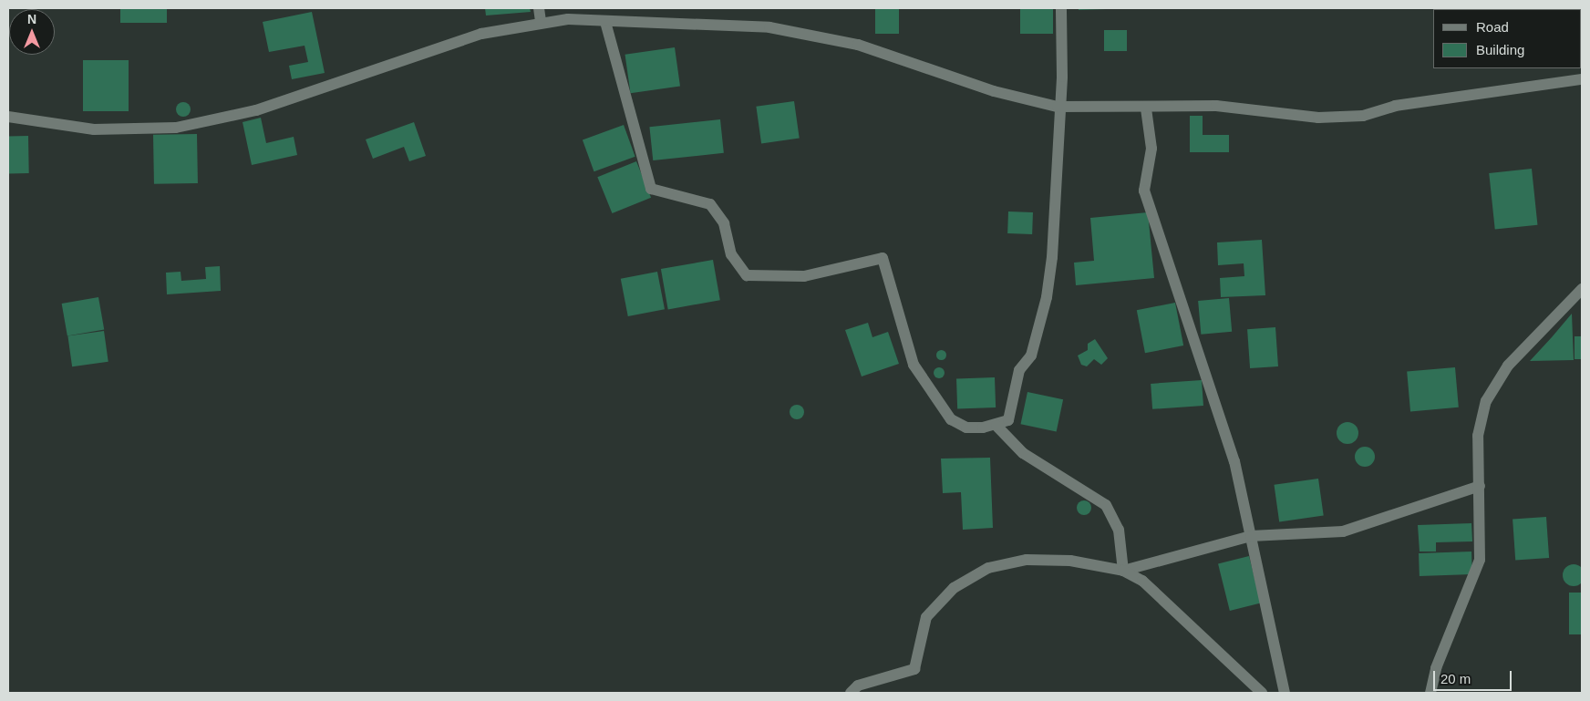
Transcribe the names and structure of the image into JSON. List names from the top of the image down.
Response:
{
  "legend": ["Road", "Building"],
  "scale_bar": "20 m",
  "north": "top"
}
